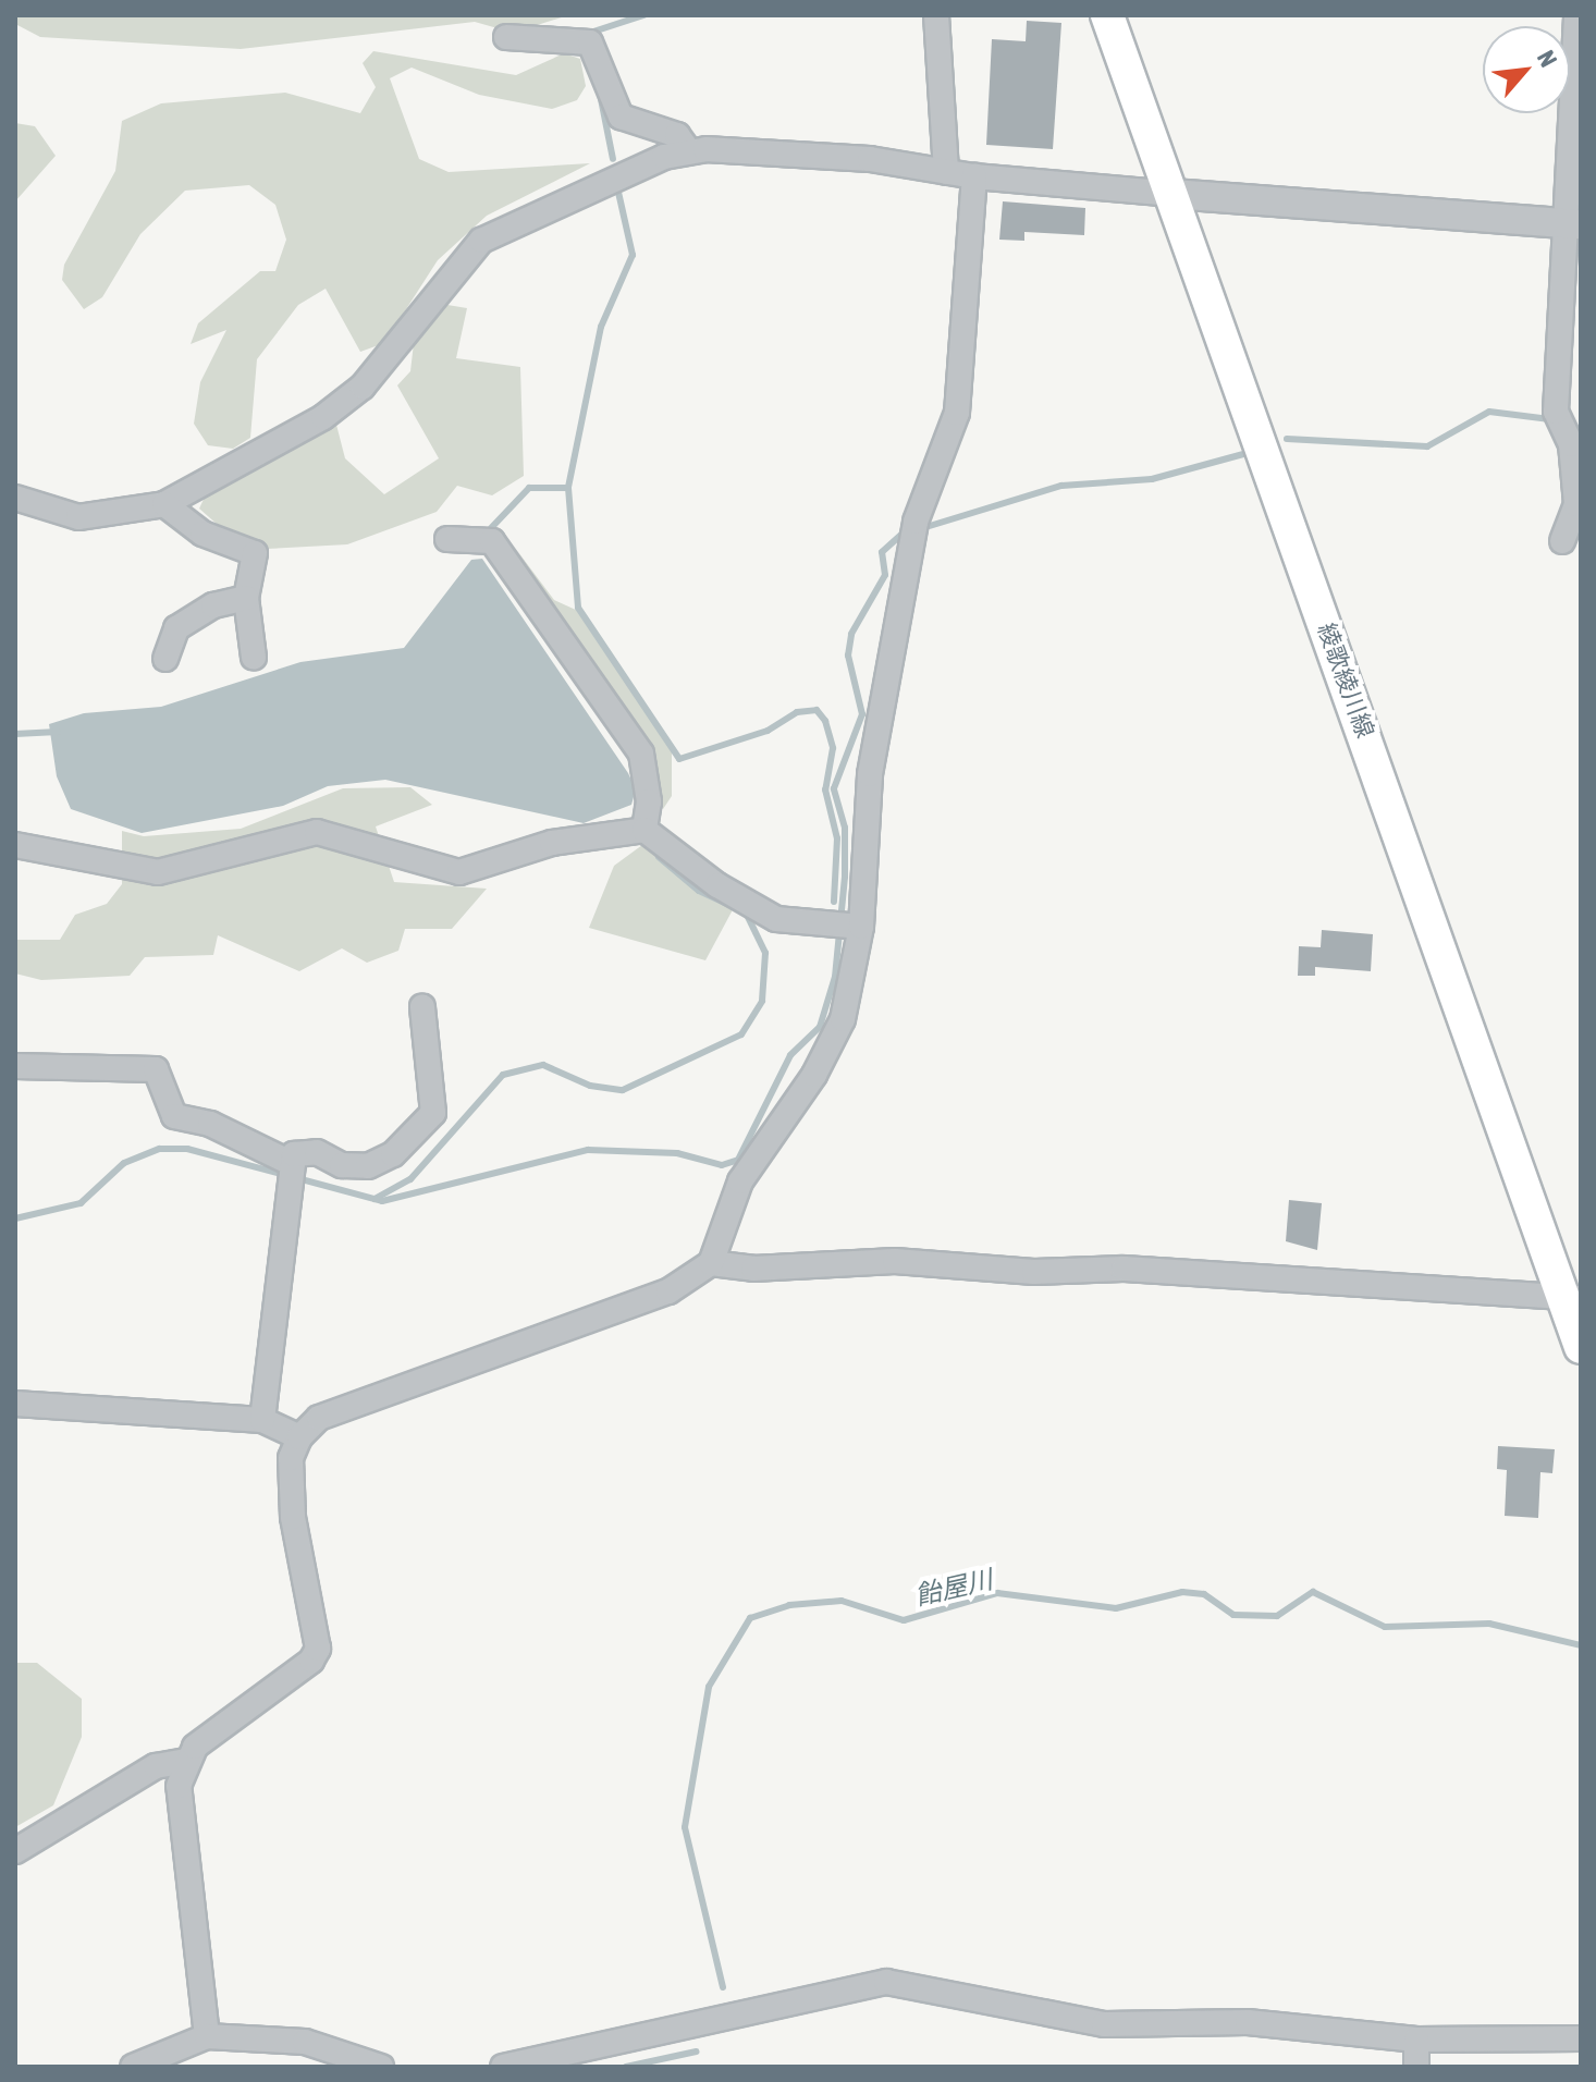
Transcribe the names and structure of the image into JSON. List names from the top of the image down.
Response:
{
  "streets": {
    "main road": ["綾歌綾川線"]
  },
  "water": ["飴屋川"],
  "north": "top right"
}
